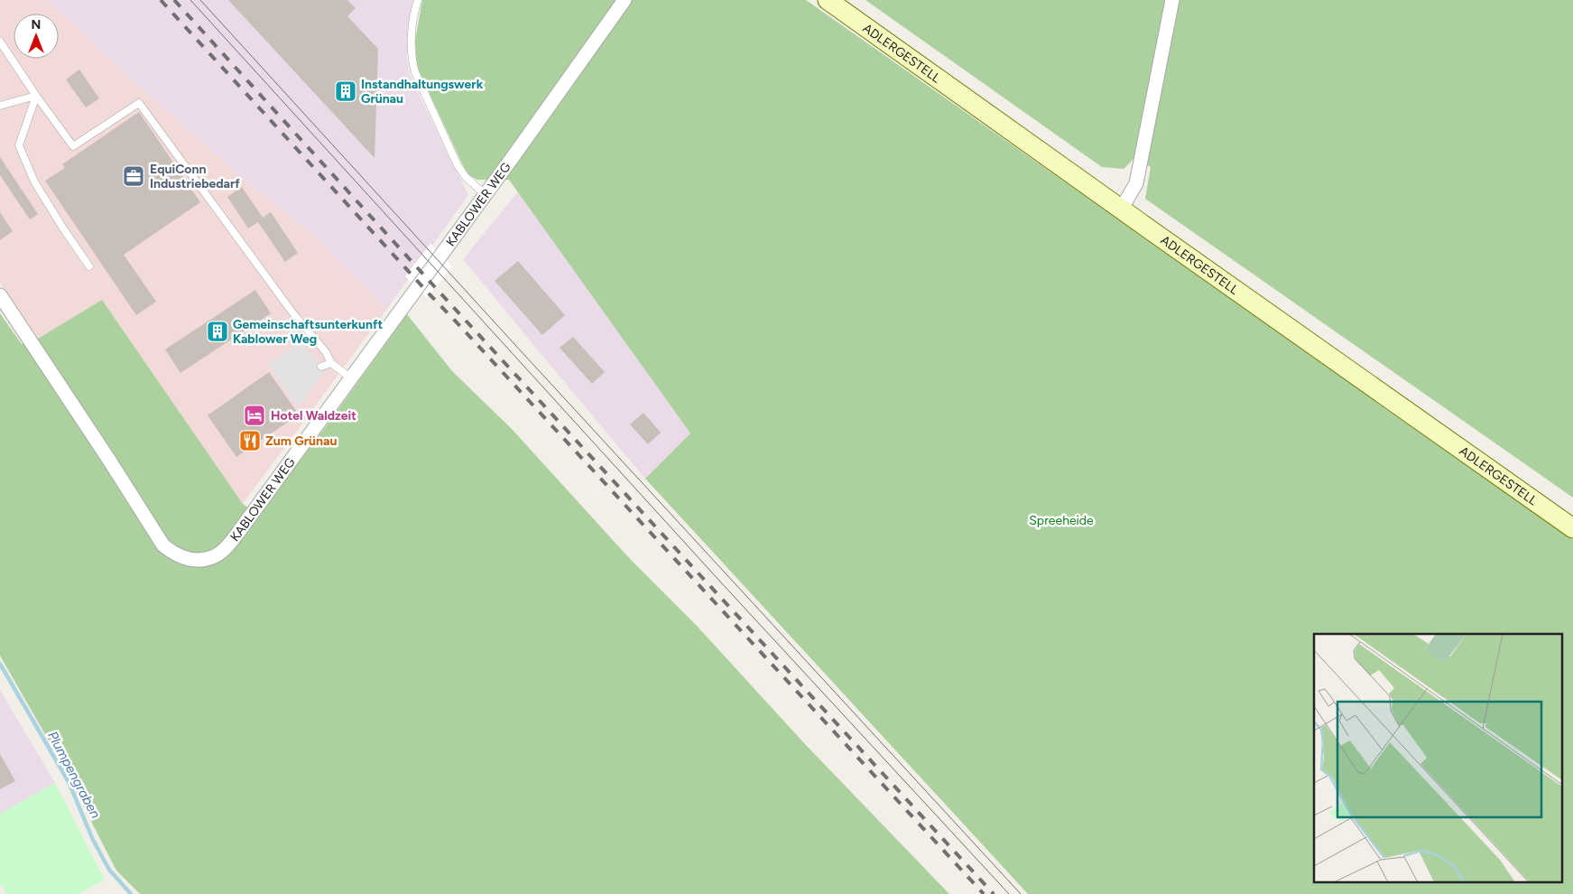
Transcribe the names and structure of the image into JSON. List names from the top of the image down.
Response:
{
  "streets": {
    "main road": ["ADLERGESTELL"],
    "street": ["KABLOWER WEG"]
  },
  "water": ["Plumpengraben"],
  "parks": ["Spreeheide"],
  "places": {
    "building": ["Instandhaltungswerk Grünau", "Gemeinschaftsunterkunft Kablower Weg"],
    "office": ["EquiConn Industriebedarf"],
    "hotel": ["Hotel Waldzeit"],
    "restaurant": ["Zum Grünau"]
  },
  "north": "top"
}
